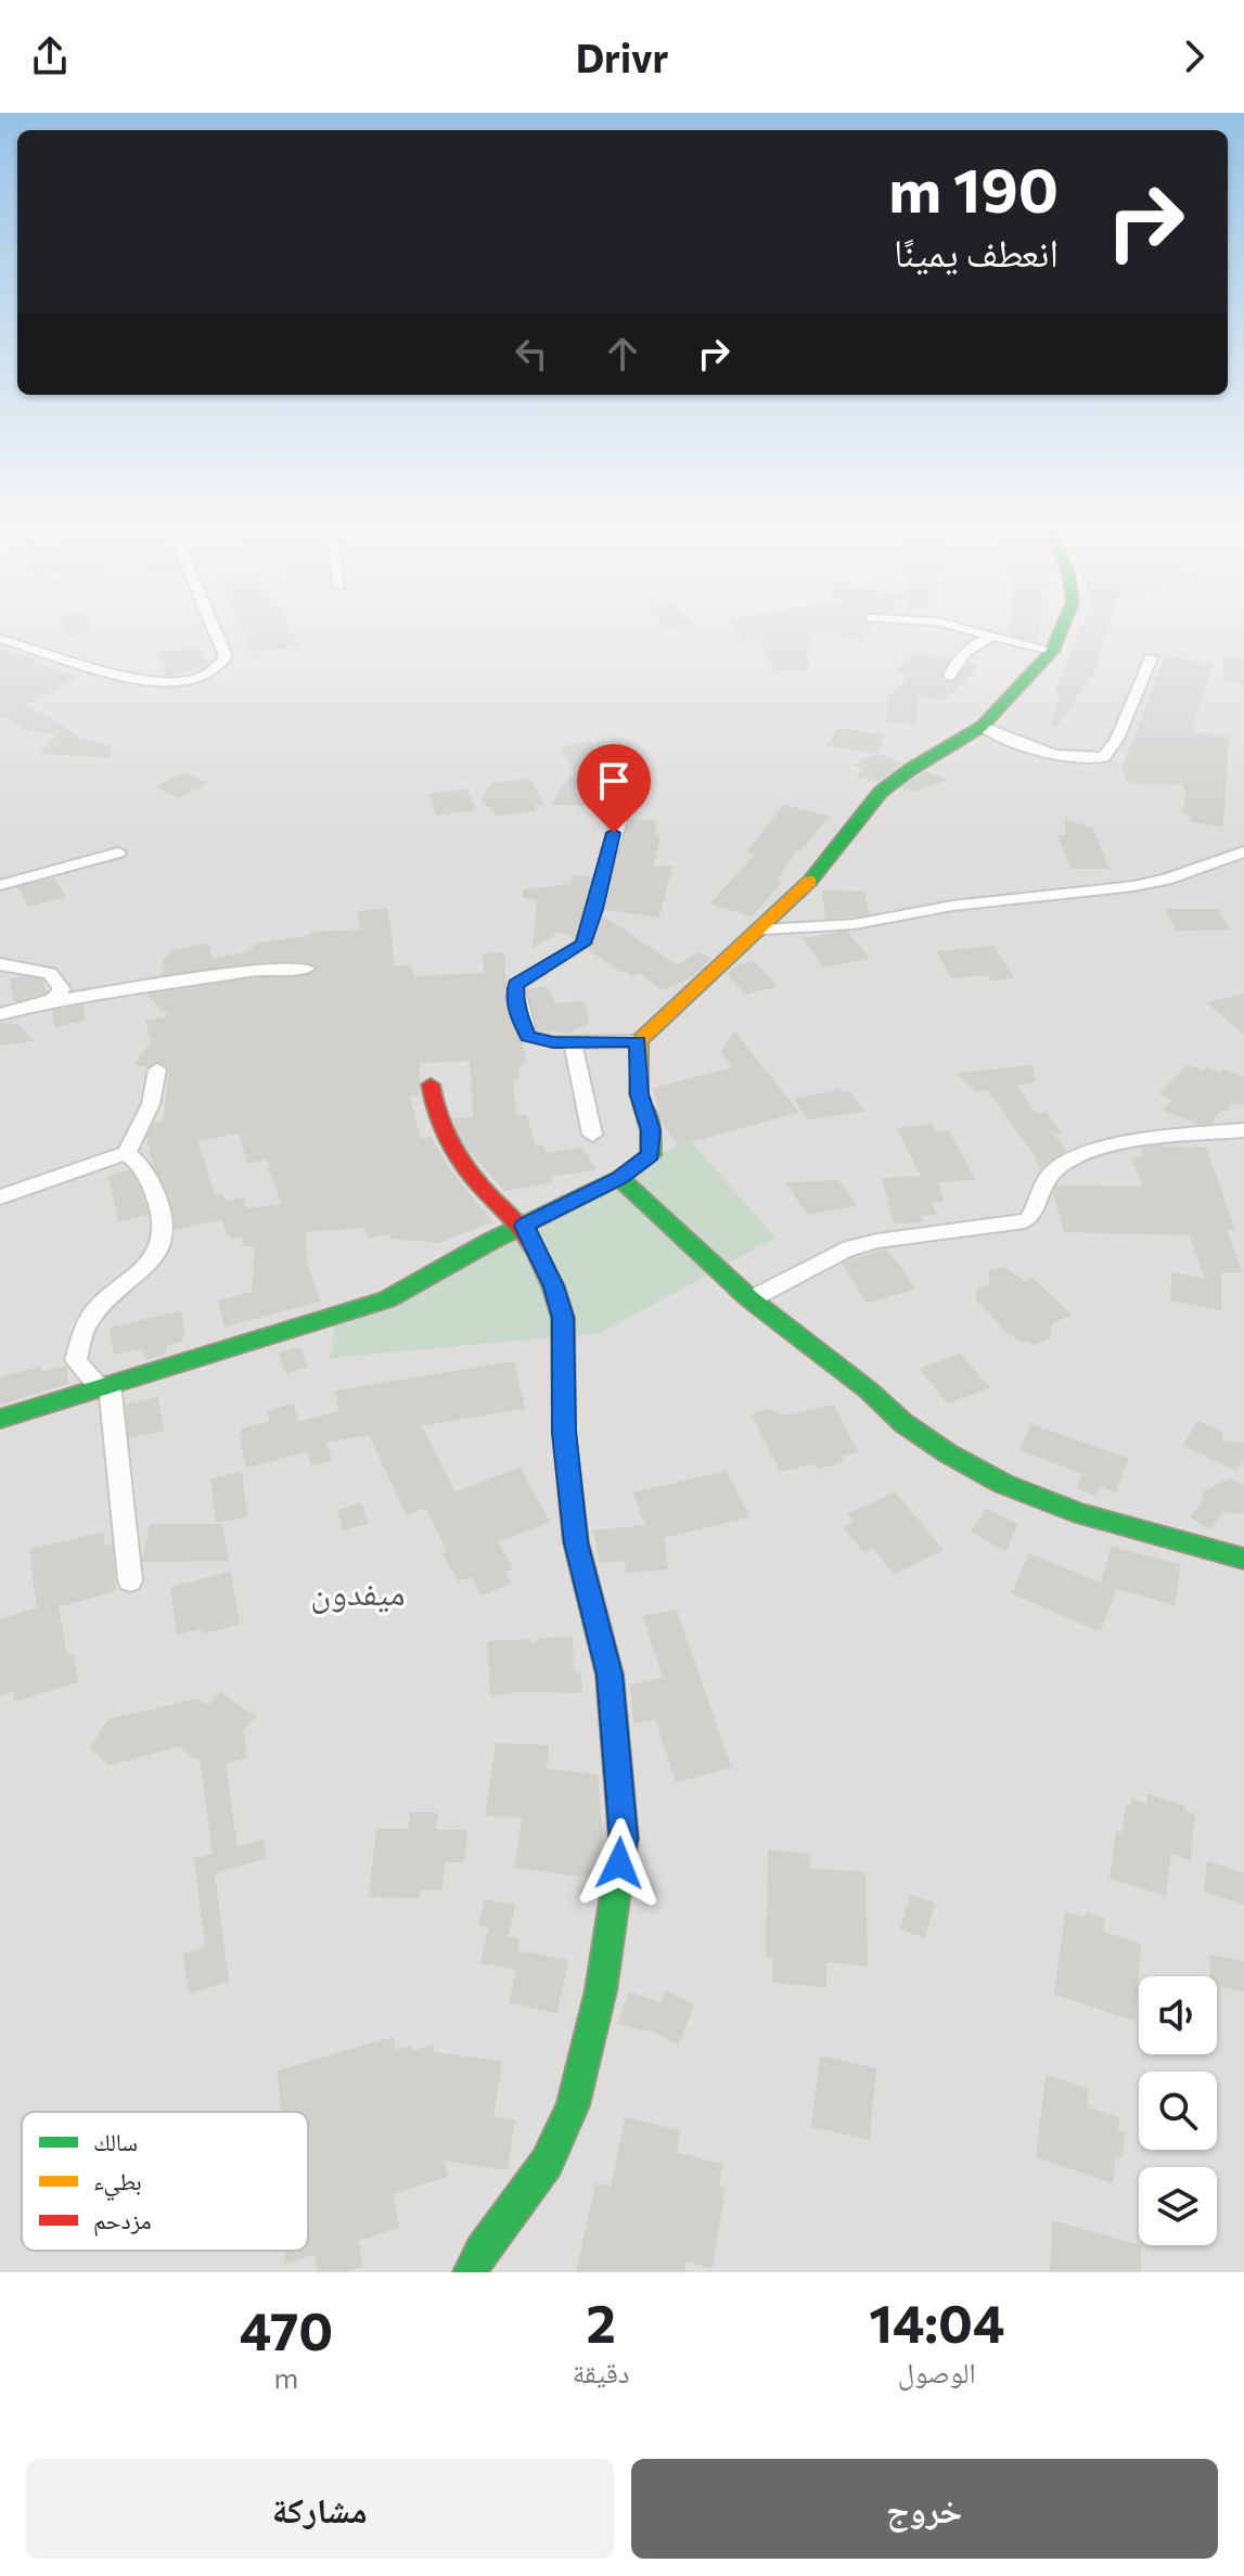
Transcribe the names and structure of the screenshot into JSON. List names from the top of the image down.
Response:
{
  "districts": ["ميفدون"],
  "legend": ["سالك", "بطيء", "مزدحم"],
  "page": {
    "header": "Drivr",
    "turn": ["190 m", "انعطف يمينًا"],
    "eta": [
      "14:04",
      "الوصول",
      "2",
      "دقيقة",
      "470",
      "m"
    ],
    "buttons": ["خروج", "مشاركة"]
  }
}
